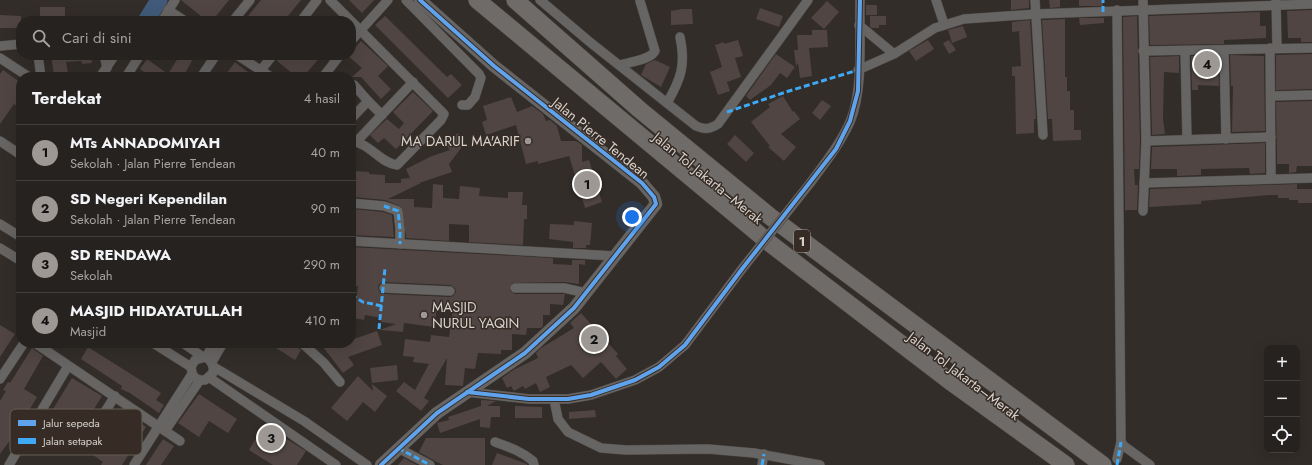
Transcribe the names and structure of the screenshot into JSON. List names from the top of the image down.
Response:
{
  "streets": {
    "highway": ["Jalan Tol Jakarta–Merak", "1"],
    "street": ["Jalan Pierre Tendean"]
  },
  "places": ["MA DARUL MA'ARIF", "MASJID NURUL YAQIN"],
  "legend": ["Jalur sepeda", "Jalan setapak"],
  "page": {
    "search": "Cari di sini",
    "pins": [
      "4",
      "1",
      "2",
      "3"
    ],
    "heading": ["Terdekat", "4 hasil"],
    "list": [
      {
        "mark": "1",
        "name": "MTs ANNADOMIYAH",
        "note": "Sekolah · Jalan Pierre Tendean",
        "value": "40 m"
      },
      {
        "mark": "2",
        "name": "SD Negeri Kependilan",
        "note": "Sekolah · Jalan Pierre Tendean",
        "value": "90 m"
      },
      {
        "mark": "3",
        "name": "SD RENDAWA",
        "note": "Sekolah",
        "value": "290 m"
      },
      {
        "mark": "4",
        "name": "MASJID HIDAYATULLAH",
        "note": "Masjid",
        "value": "410 m"
      }
    ],
    "map_buttons": ["+", "−"]
  }
}
